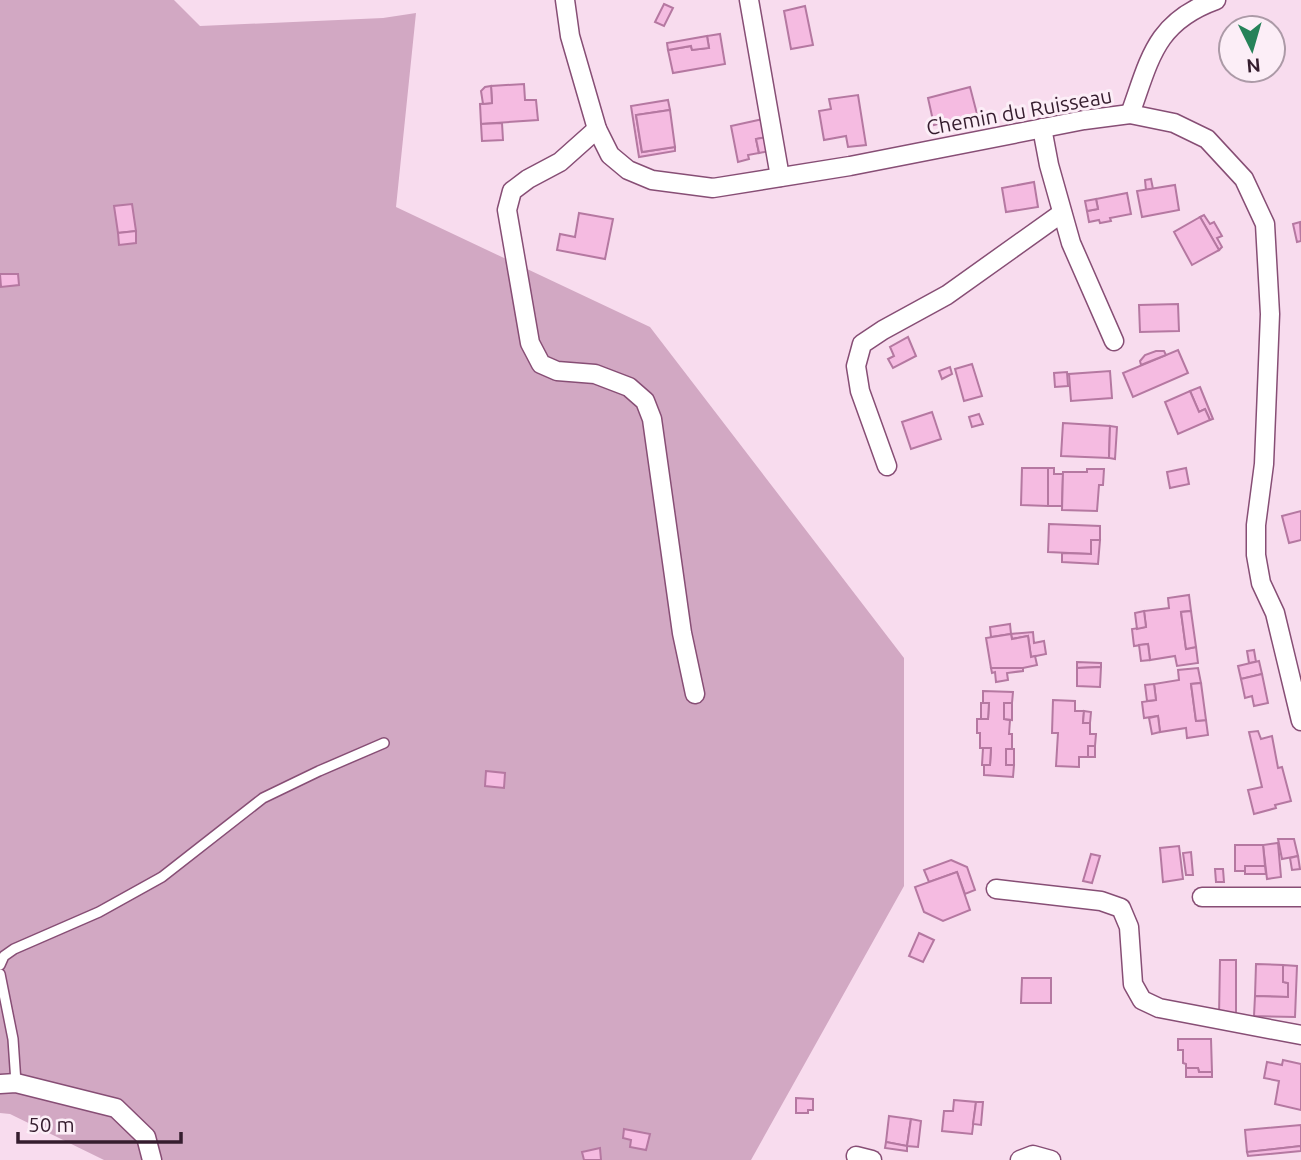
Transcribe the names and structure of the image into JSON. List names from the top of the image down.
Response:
{
  "streets": {
    "street": ["Chemin du Ruisseau"]
  },
  "scale_bar": "50 m",
  "north": "bottom"
}
